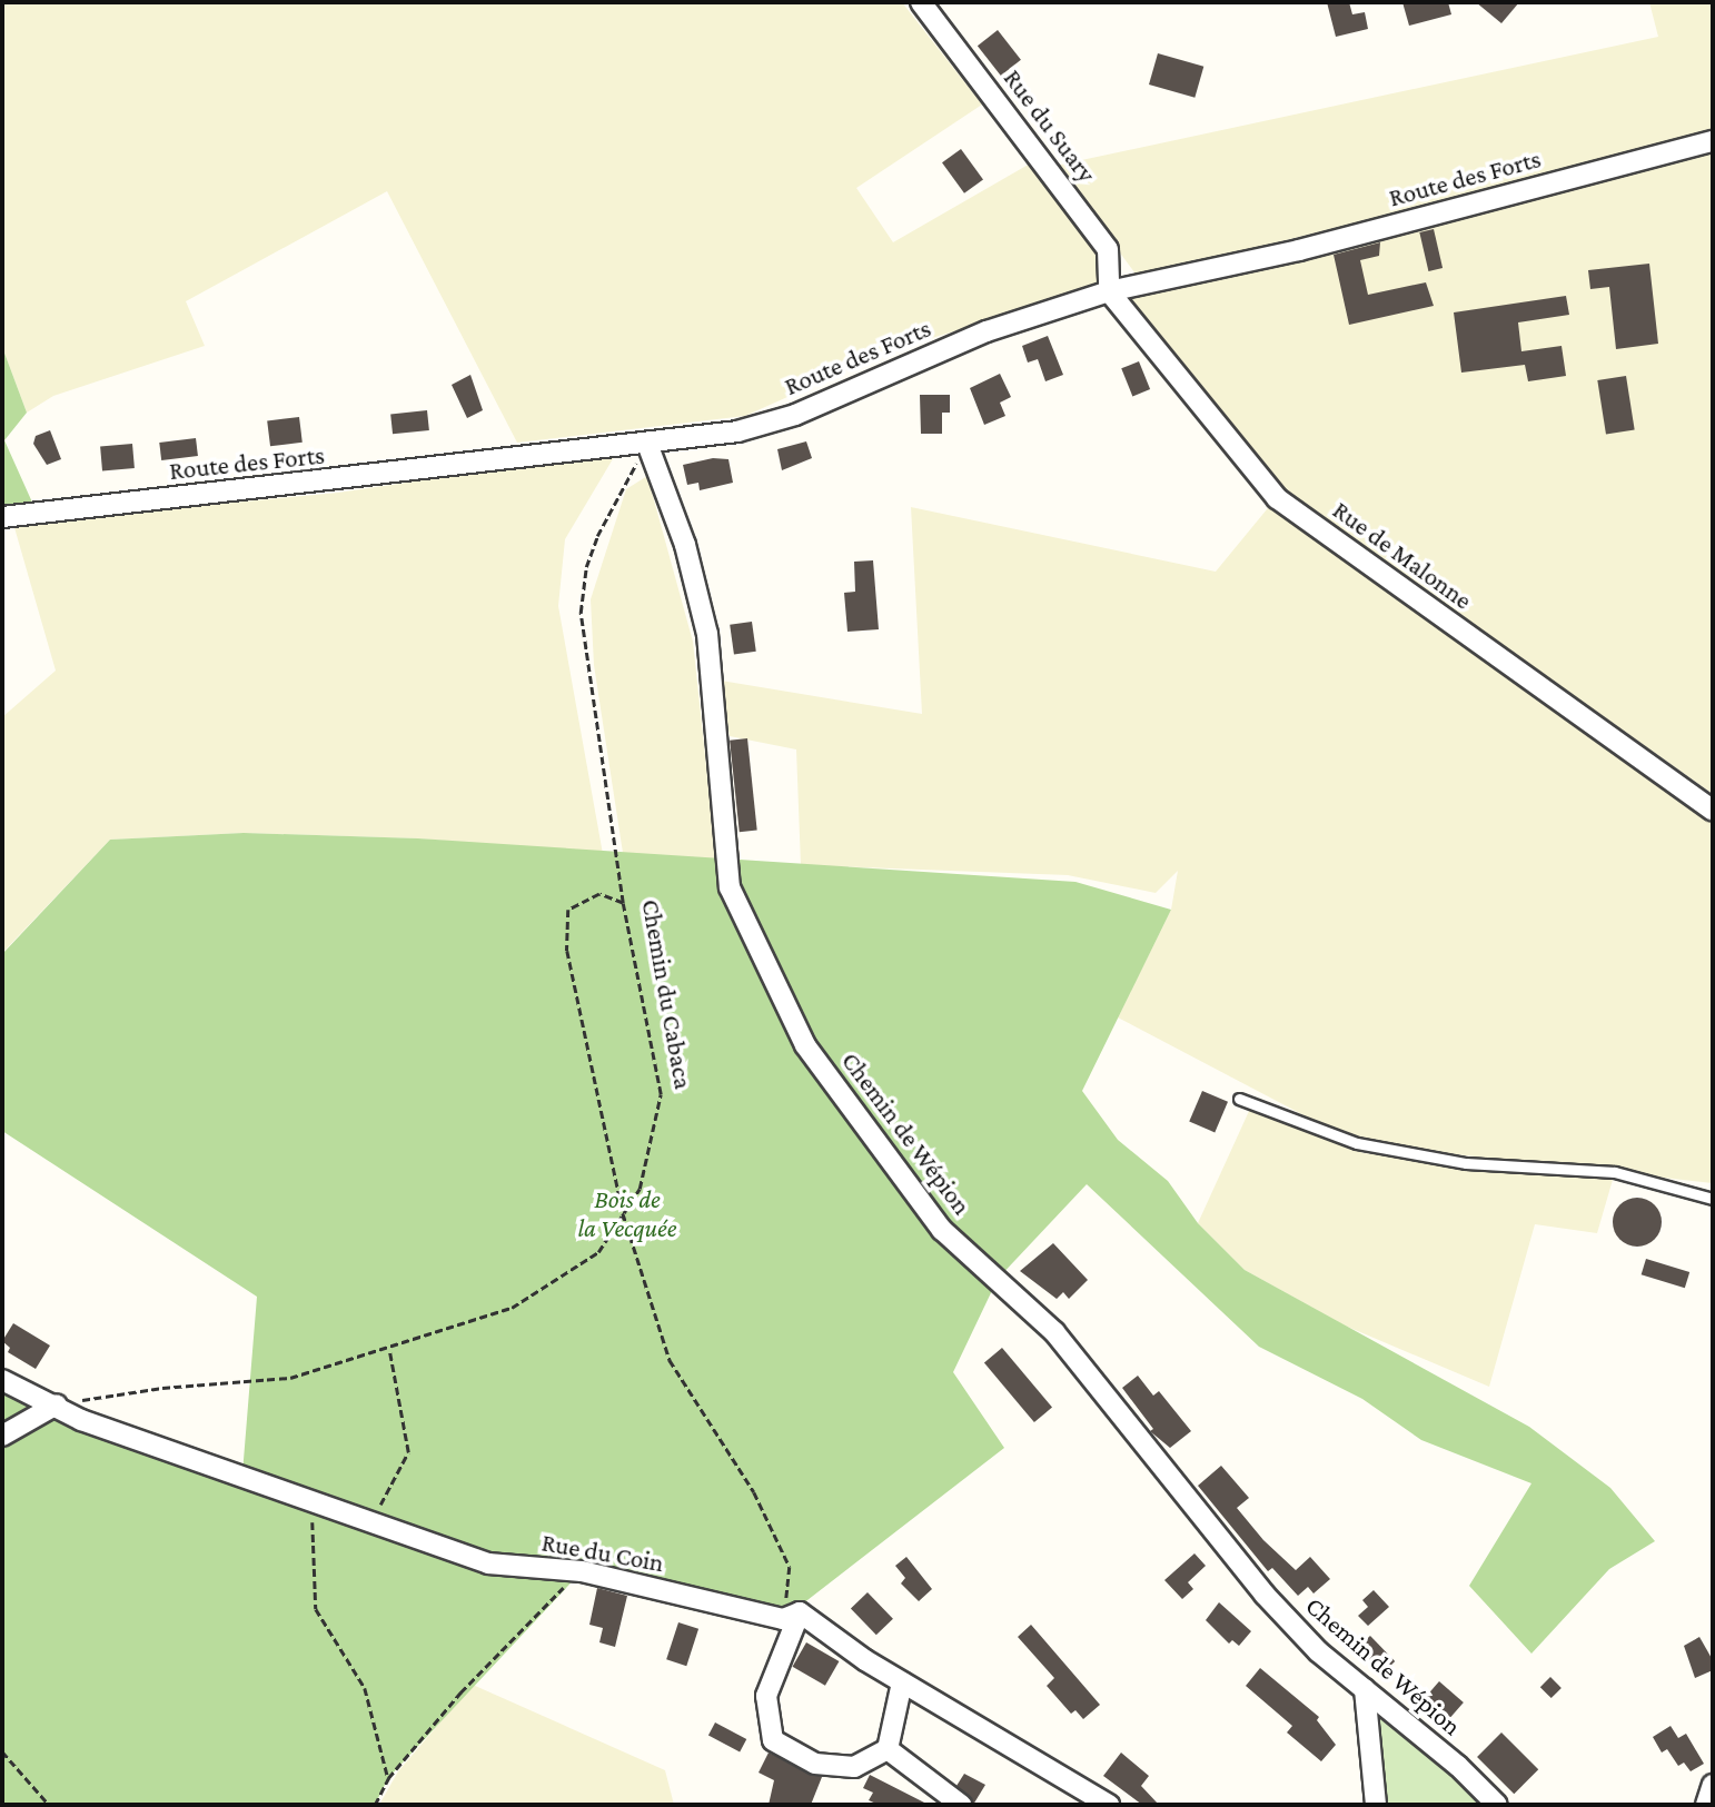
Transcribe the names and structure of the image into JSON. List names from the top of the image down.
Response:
{
  "streets": {
    "street": [
      "Rue du Suary",
      "Route des Forts",
      "Rue de Malonne",
      "Chemin de Wépion",
      "Rue du Coin"
    ],
    "path": ["Chemin du Cabaca"]
  },
  "crossings": [
    ["Rue du Suary", "Route des Forts"],
    ["Rue du Suary", "Rue de Malonne"],
    ["Route des Forts", "Rue de Malonne"],
    ["Route des Forts", "Chemin du Cabaca"],
    ["Route des Forts", "Chemin de Wépion"],
    ["Chemin du Cabaca", "Chemin de Wépion"],
    ["Chemin du Cabaca", "Rue du Coin"]
  ],
  "parks": ["Bois de la Vecquée"]
}
